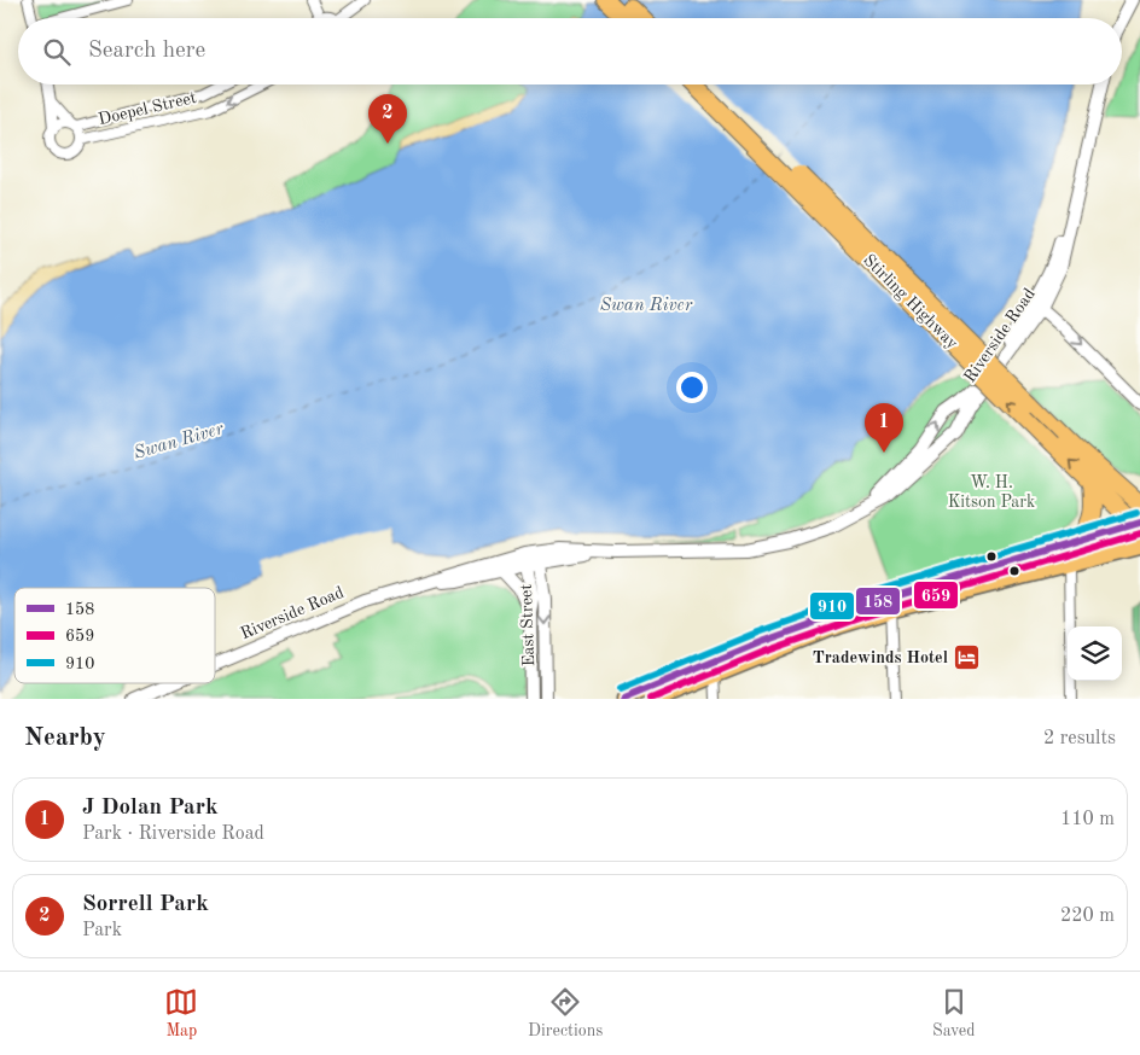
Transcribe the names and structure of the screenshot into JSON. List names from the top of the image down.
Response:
{
  "streets": {
    "highway": ["Stirling Highway"],
    "street": ["Doepel Street", "Riverside Road", "East Street"]
  },
  "crossings": [
    ["Riverside Road", "East Street"]
  ],
  "water": ["Swan River"],
  "parks": ["W. H. Kitson Park"],
  "places": {
    "hotel": ["Tradewinds Hotel"]
  },
  "lines": ["transit line 910", "transit line 158", "transit line 659"],
  "legend": ["158", "659", "910"],
  "page": {
    "search": "Search here",
    "pins": ["2", "1"],
    "heading": ["Nearby", "2 results"],
    "list": [
      {
        "mark": "1",
        "name": "J Dolan Park",
        "note": "Park · Riverside Road",
        "value": "110 m"
      },
      {
        "mark": "2",
        "name": "Sorrell Park",
        "note": "Park",
        "value": "220 m"
      }
    ],
    "nav": ["Map", "Directions", "Saved"]
  }
}
